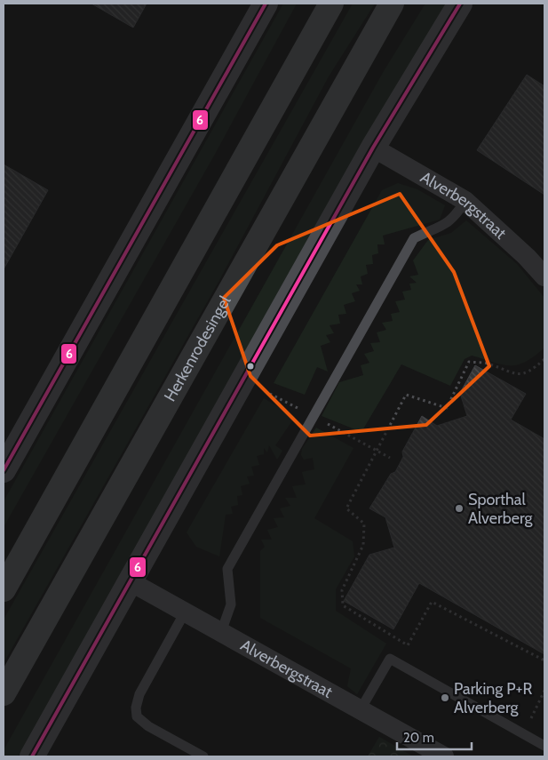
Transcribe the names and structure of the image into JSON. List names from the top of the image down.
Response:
{
  "streets": {
    "highway": ["Herkenrodesingel"],
    "street": ["Alverbergstraat"]
  },
  "places": ["Sporthal Alverberg", "Parking P+R Alverberg"],
  "lines": ["transit line 6"],
  "scale_bar": "20 m"
}
